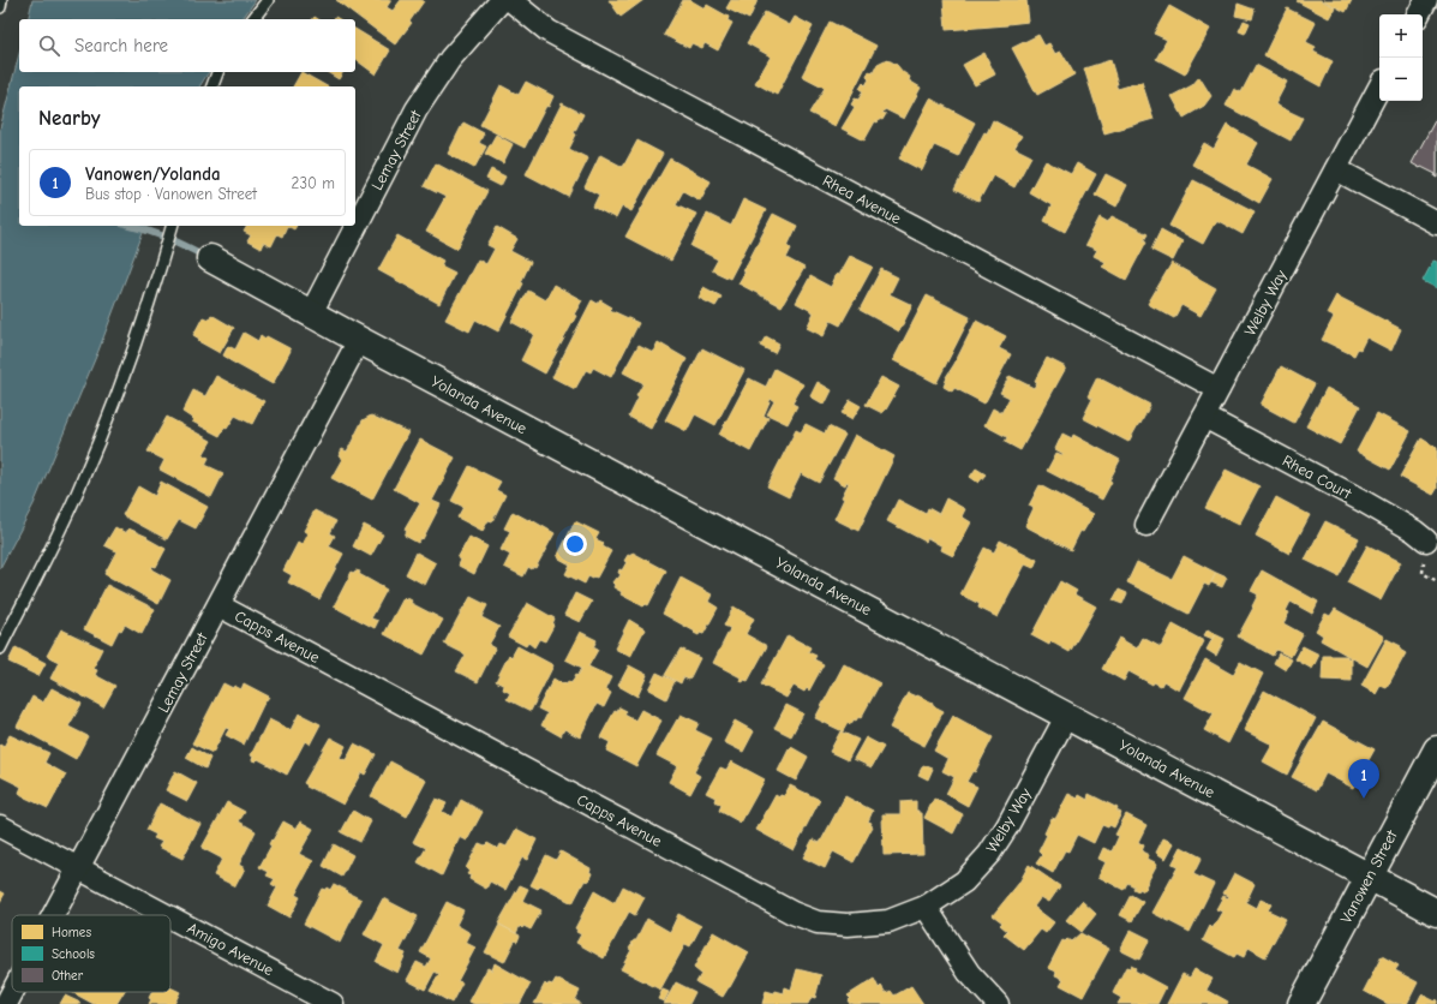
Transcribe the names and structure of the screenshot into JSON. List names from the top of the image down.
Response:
{
  "streets": {
    "street": [
      "Lemay Street",
      "Rhea Avenue",
      "Welby Way",
      "Yolanda Avenue",
      "Rhea Court",
      "Capps Avenue",
      "Vanowen Street",
      "Amigo Avenue"
    ]
  },
  "crossings": [
    ["Lemay Street", "Yolanda Avenue"],
    ["Lemay Street", "Capps Avenue"],
    ["Lemay Street", "Amigo Avenue"],
    ["Rhea Avenue", "Welby Way"],
    ["Welby Way", "Yolanda Avenue"],
    ["Welby Way", "Rhea Court"],
    ["Welby Way", "Capps Avenue"],
    ["Yolanda Avenue", "Vanowen Street"]
  ],
  "legend": ["Homes", "Schools", "Other"],
  "page": {
    "map_buttons": ["+", "−"],
    "search": "Search here",
    "heading": "Nearby",
    "list": [
      {
        "mark": "1",
        "name": "Vanowen/Yolanda",
        "note": "Bus stop · Vanowen Street",
        "value": "230 m"
      }
    ],
    "pins": "1"
  }
}
